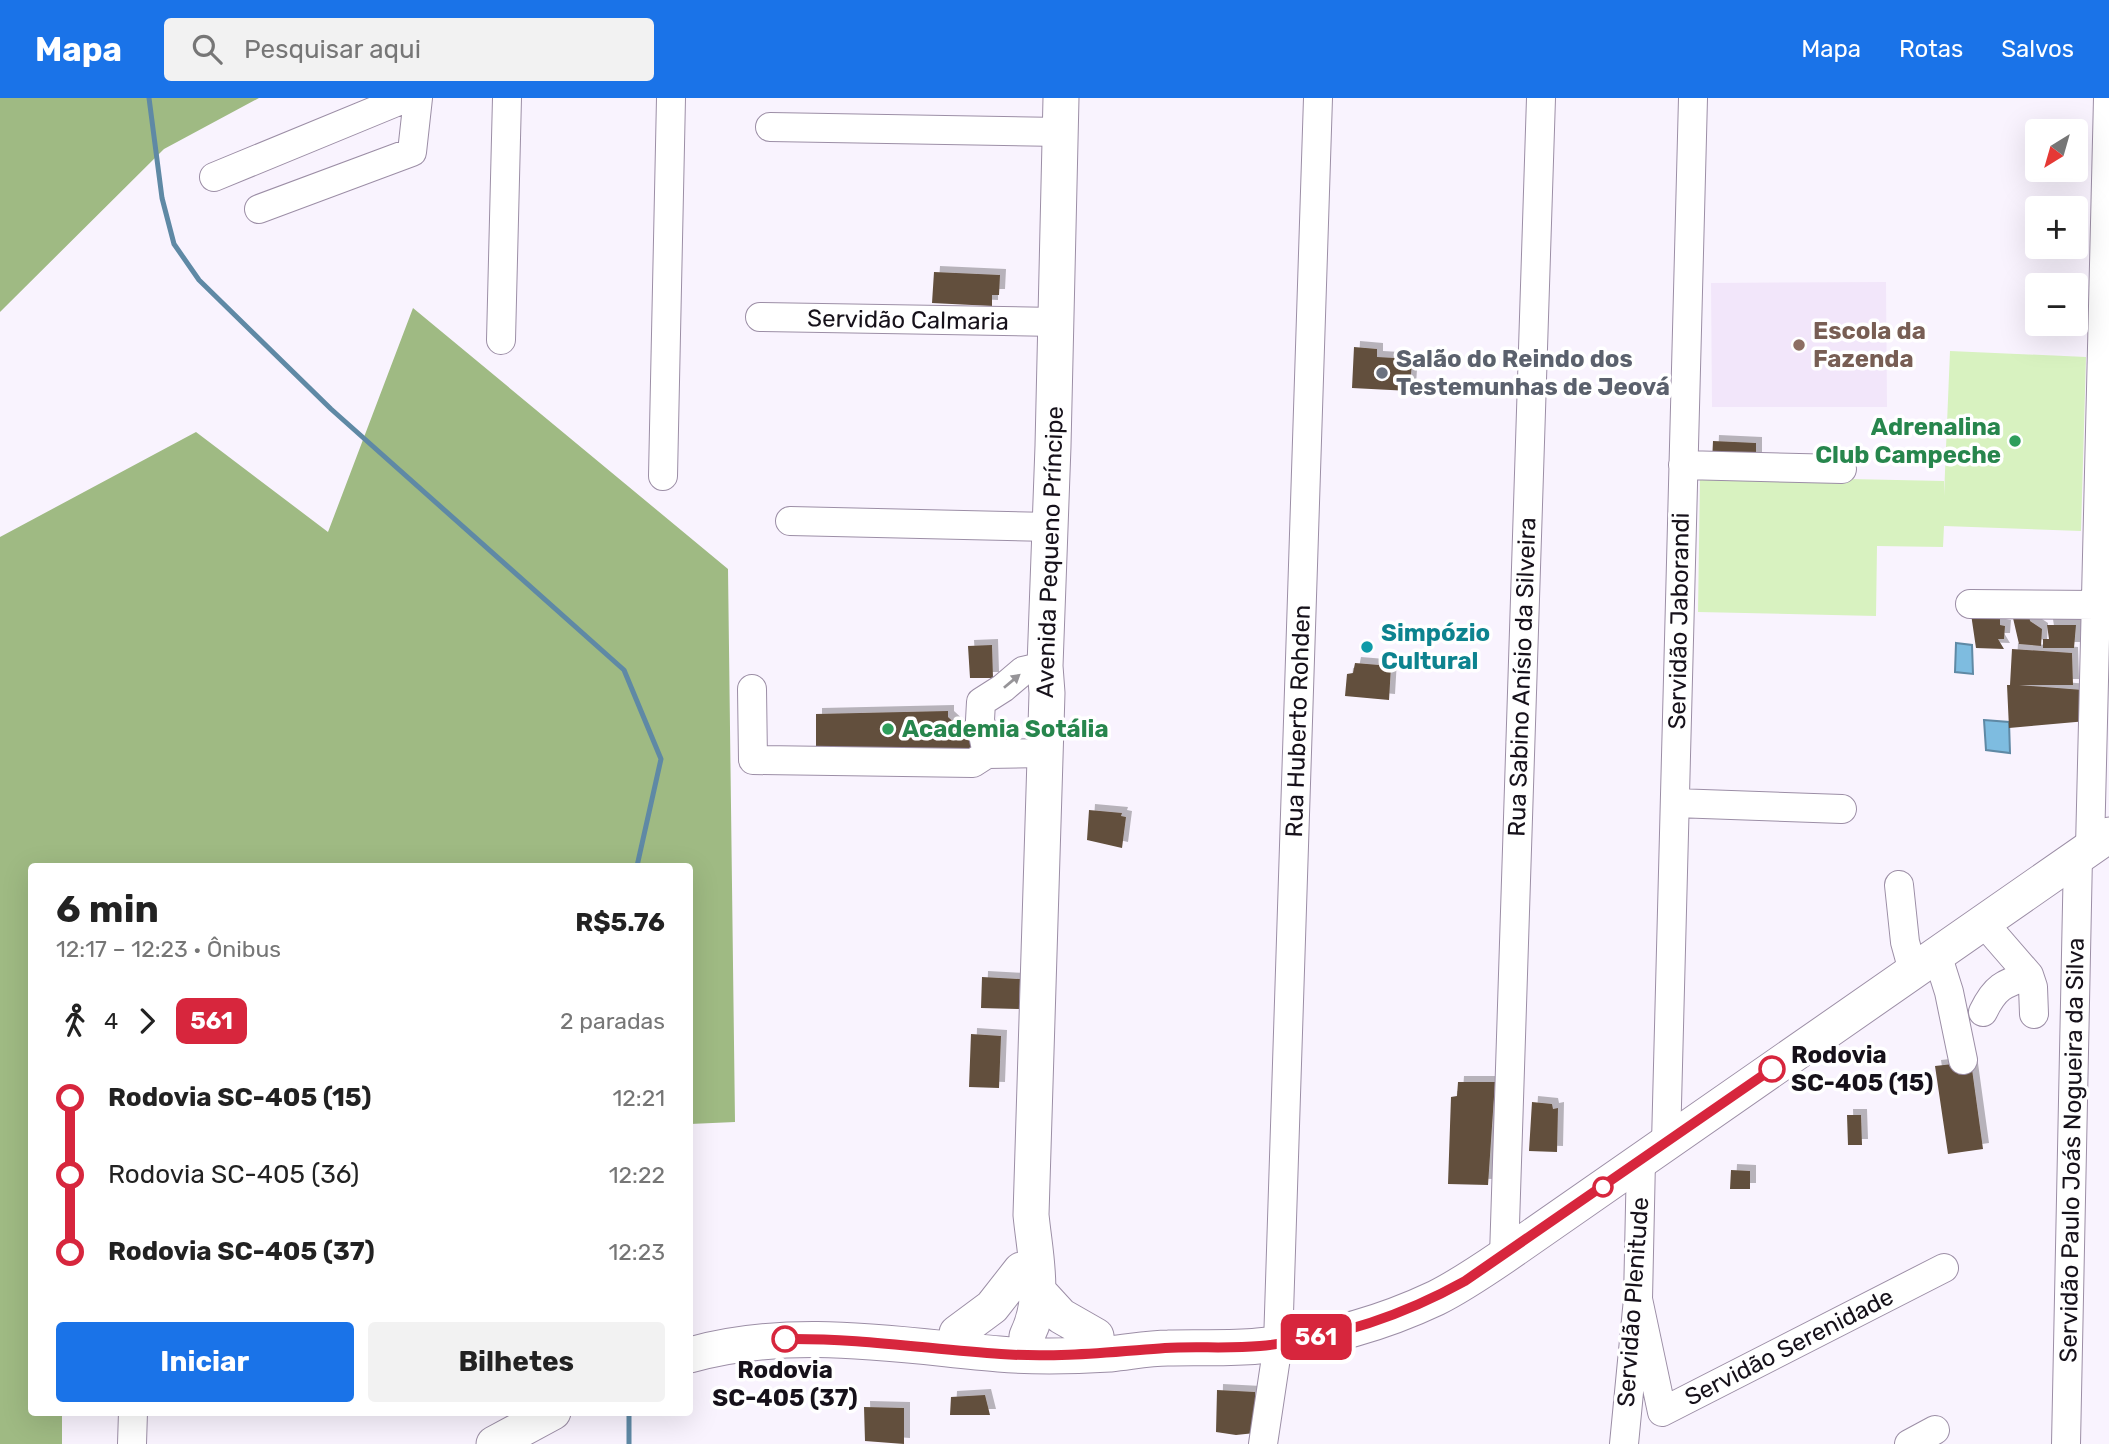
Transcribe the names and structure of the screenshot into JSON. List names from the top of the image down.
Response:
{
  "streets": {
    "main road": ["Avenida Pequeno Príncipe"],
    "street": [
      "Servidão Calmaria",
      "Servidão Jaborandi",
      "Rua Sabino Anísio da Silveira",
      "Rua Huberto Rohden",
      "Servidão Paulo Joás Nogueira da Silva",
      "Servidão Plenitude",
      "Servidão Serenidade"
    ]
  },
  "crossings": [
    ["Servidão Calmaria", "Avenida Pequeno Príncipe"],
    ["Servidão Jaborandi", "Servidão Plenitude"],
    ["Servidão Plenitude", "Servidão Serenidade"]
  ],
  "places": [
    "Escola da Fazenda",
    "Salão do Reindo dos Testemunhas de Jeová",
    "Adrenalina Club Campeche",
    "Simpózio Cultural",
    "Academia Sotália",
    "Rodovia SC-405 (15)",
    "Rodovia SC-405 (37)"
  ],
  "lines": ["bus line 561"],
  "north": "bottom left",
  "page": {
    "header": "Mapa",
    "search": "Pesquisar aqui",
    "nav": ["Mapa", "Rotas", "Salvos"],
    "on_map": "561",
    "map_buttons": ["+", "−"],
    "heading": ["6 min", "12:17 – 12:23 · Ônibus", "R$5.76"],
    "legs": ["4", "561", "2 paradas"],
    "list": [
      {
        "name": "Rodovia SC-405 (15)",
        "value": "12:21"
      },
      {
        "name": "Rodovia SC-405 (36)",
        "value": "12:22"
      },
      {
        "name": "Rodovia SC-405 (37)",
        "value": "12:23"
      }
    ],
    "buttons": ["Iniciar", "Bilhetes"]
  }
}
